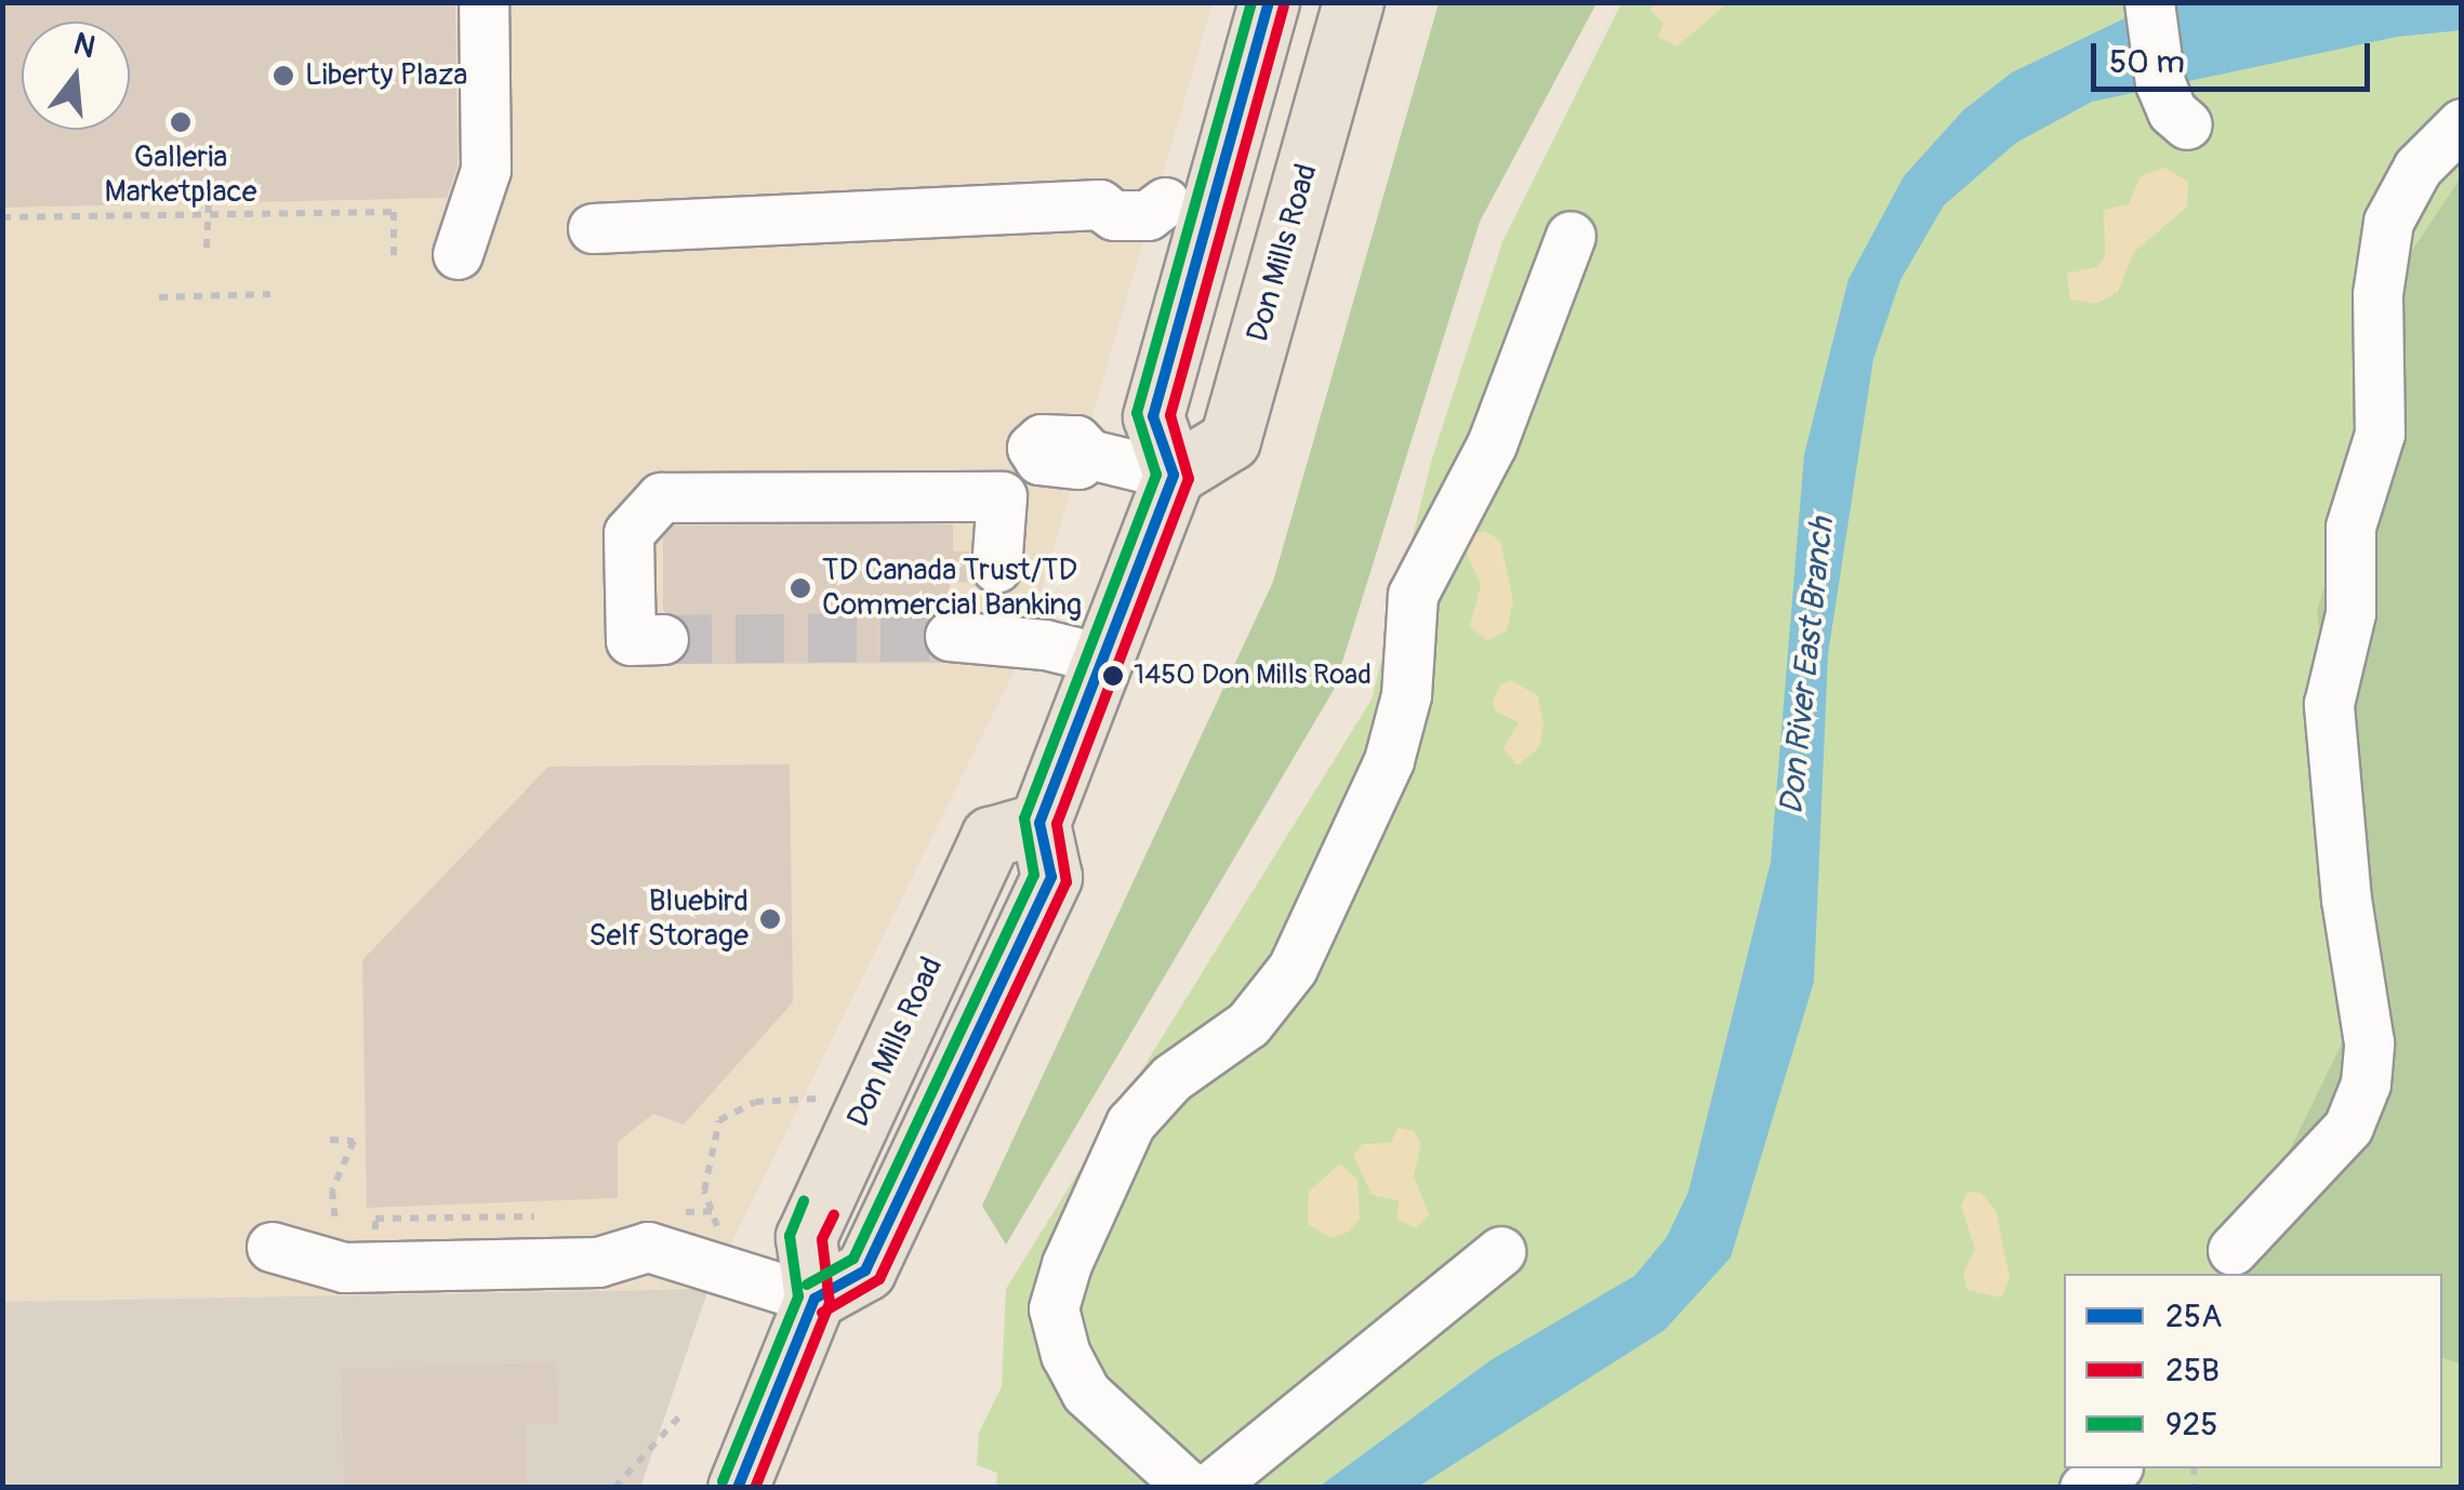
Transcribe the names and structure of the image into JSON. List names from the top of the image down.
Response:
{
  "streets": {
    "main road": ["Don Mills Road"]
  },
  "water": ["Don River East Branch"],
  "places": [
    "Liberty Plaza",
    "Galleria Marketplace",
    "TD Canada Trust/TD Commercial Banking",
    "1450 Don Mills Road",
    "Bluebird Self Storage"
  ],
  "lines": ["transit line 25A", "transit line 925", "transit line 25B"],
  "legend": ["25A", "25B", "925"],
  "scale_bar": "50 m",
  "north": "top"
}
